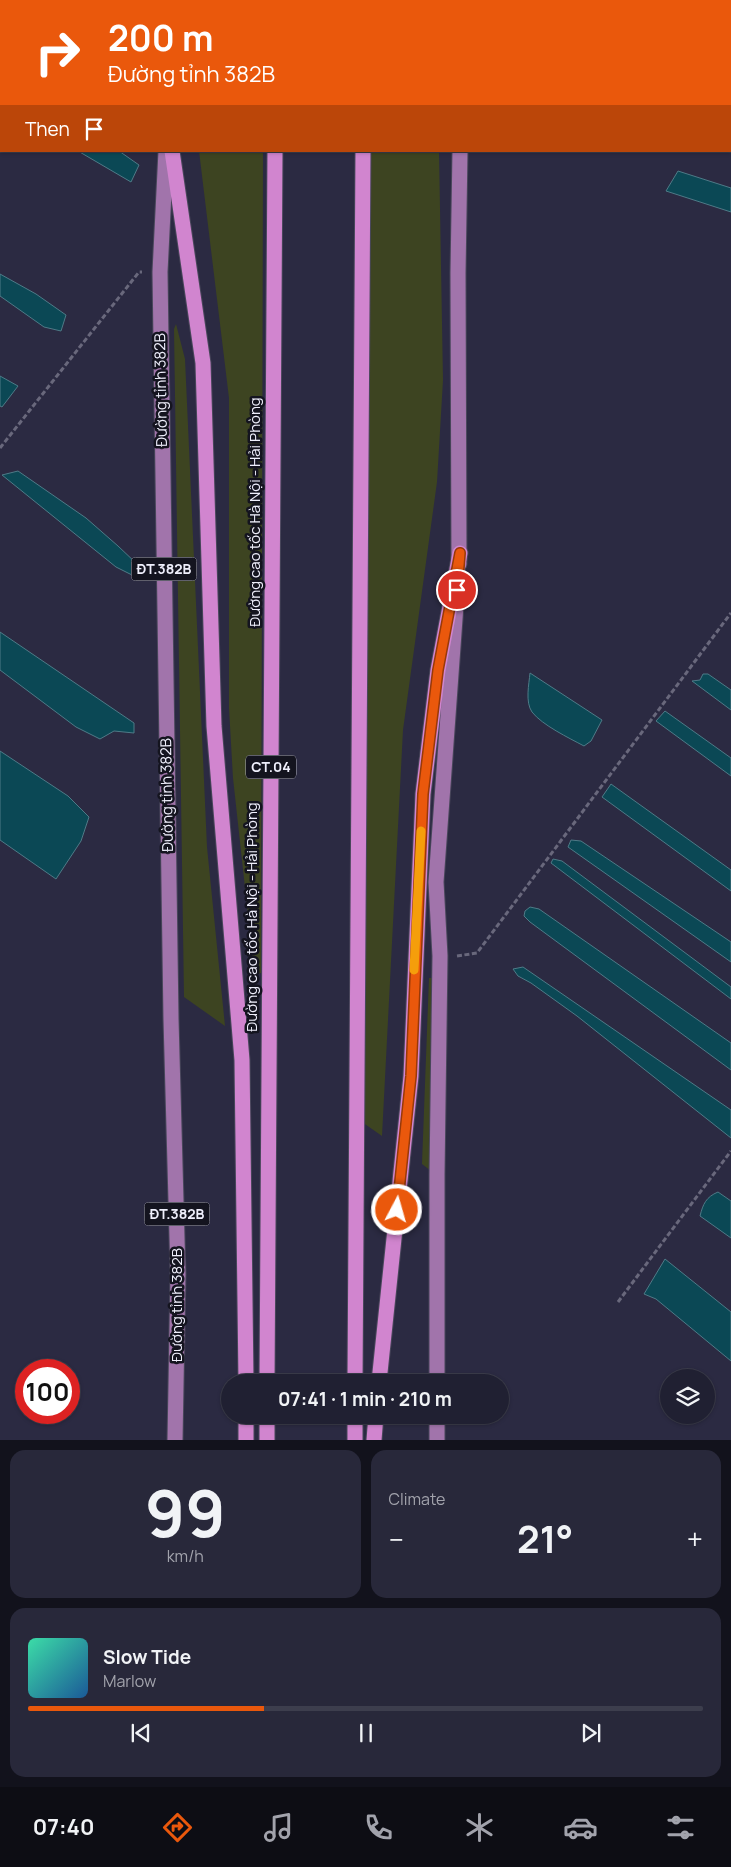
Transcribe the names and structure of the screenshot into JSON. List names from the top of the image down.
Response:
{
  "streets": {
    "highway": ["Đường cao tốc Hà Nội - Hải Phòng", "CT.04"],
    "main road": ["Đường tỉnh 382B", "ĐT.382B"]
  },
  "page": {
    "turn": ["200 m", "Đường tỉnh 382B"],
    "then": "Then",
    "limit": "100",
    "trip": "07:41 · 1 min · 210 m",
    "tile": [
      ["99", "km/h"],
      "Climate"
    ],
    "heat": ["−", "21°", "+"],
    "song": ["Slow Tide", "Marlow"],
    "tabs": "07:40"
  }
}
